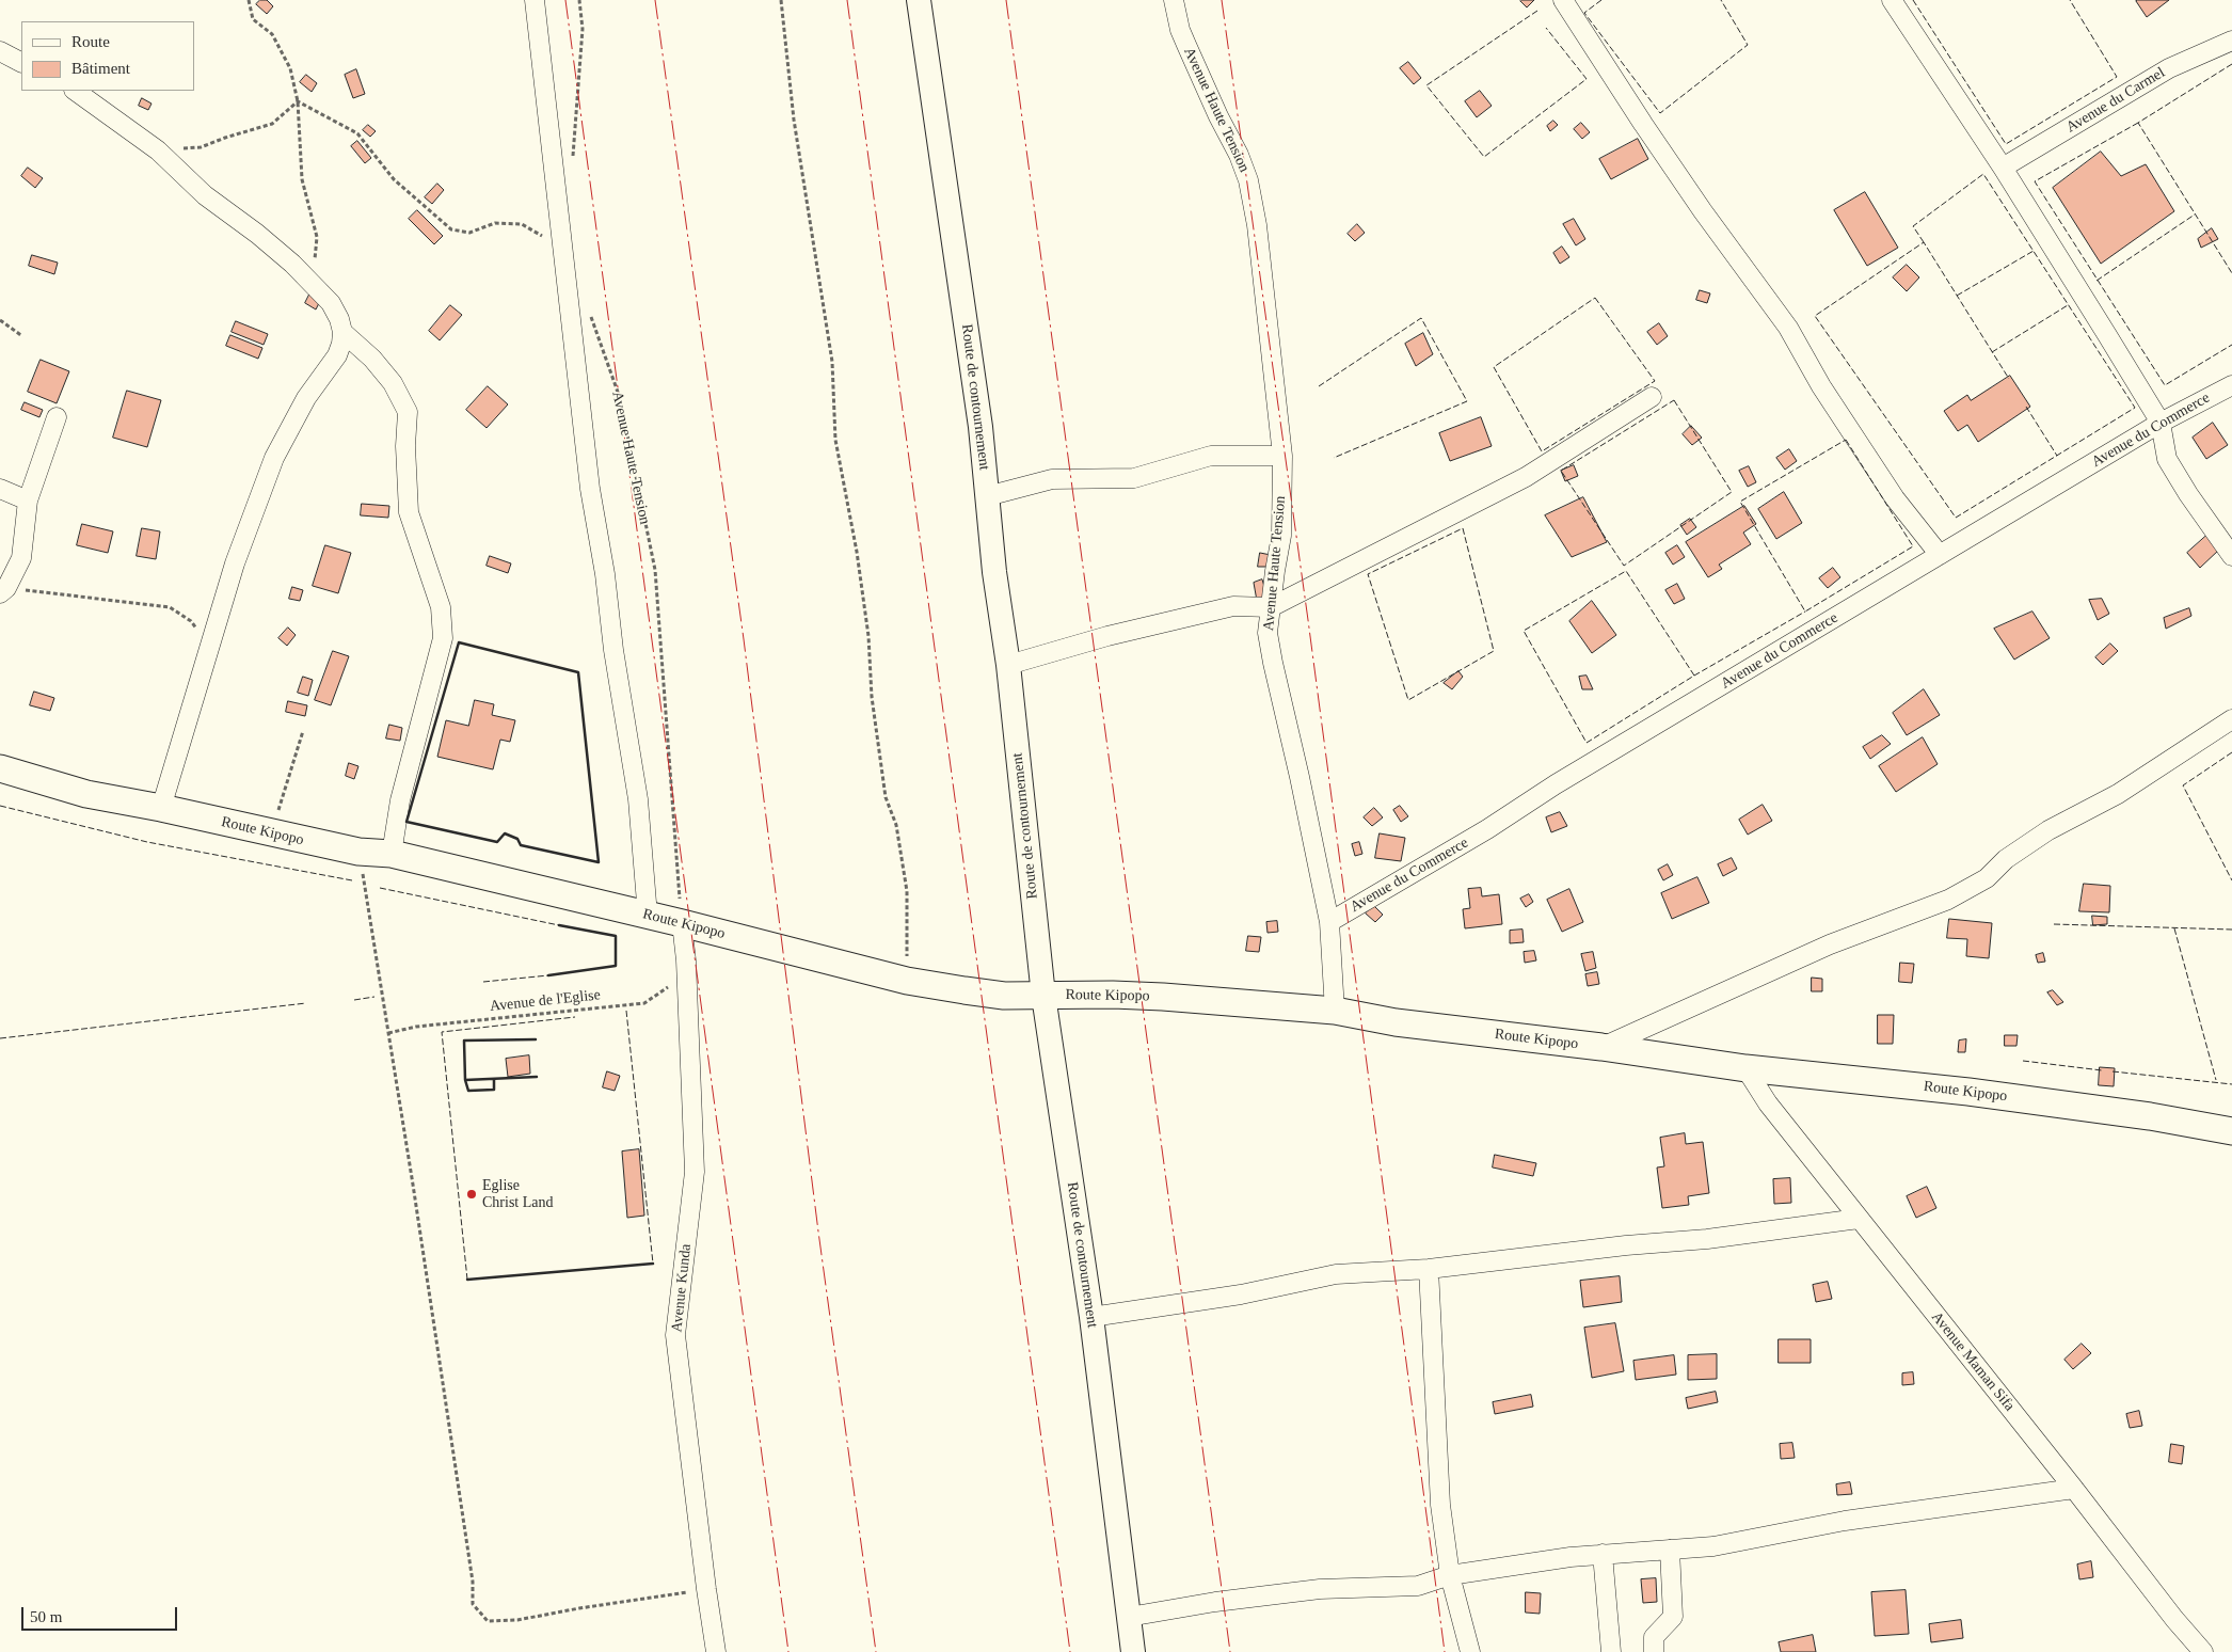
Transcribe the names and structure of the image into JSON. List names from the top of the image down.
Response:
{
  "streets": {
    "main road": ["Route Kipopo"],
    "street": [
      "Avenue du Carmel",
      "Avenue Haute Tension",
      "Route de contournement",
      "Avenue du Commerce",
      "Avenue Kunda",
      "Avenue Maman Sifa"
    ],
    "path": ["Avenue de l'Eglise"]
  },
  "crossings": [
    ["Avenue Haute Tension", "Avenue du Commerce"],
    ["Avenue Haute Tension", "Route Kipopo"],
    ["Avenue Haute Tension", "Avenue Kunda"],
    ["Route de contournement", "Route Kipopo"],
    ["Route Kipopo", "Avenue Kunda"],
    ["Route Kipopo", "Avenue Maman Sifa"],
    ["Avenue de l'Eglise", "Avenue Kunda"]
  ],
  "places": ["Eglise Christ Land"],
  "legend": ["Route", "Bâtiment"],
  "scale_bar": "50 m"
}
